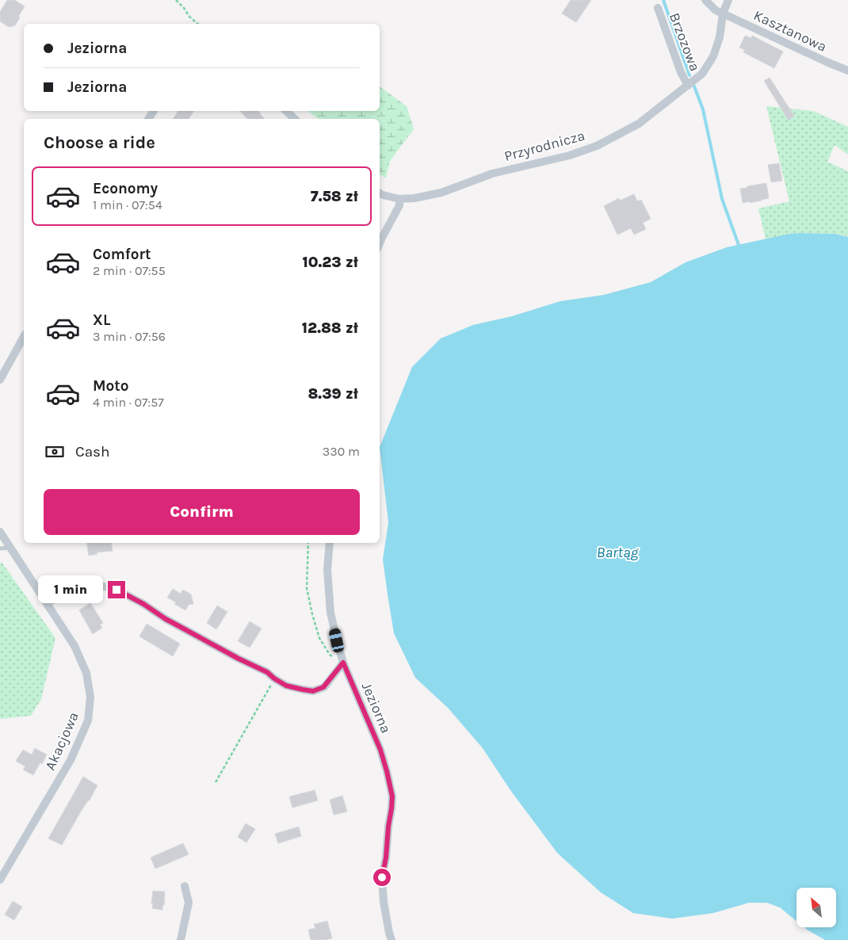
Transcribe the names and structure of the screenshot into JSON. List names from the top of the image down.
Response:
{
  "streets": {
    "street": [
      "Kasztanowa",
      "Brzozowa",
      "Przyrodnicza",
      "Jeziorna",
      "Akacjowa"
    ]
  },
  "crossings": [
    ["Kasztanowa", "Przyrodnicza"],
    ["Brzozowa", "Przyrodnicza"]
  ],
  "water": ["Bartąg"],
  "north": "top left",
  "page": {
    "banner": ["Jeziorna", "Jeziorna"],
    "heading": "Choose a ride",
    "list": [
      {
        "name": "Economy",
        "note": "1 min · 07:54",
        "value": "7.58 zł"
      },
      {
        "name": "Comfort",
        "note": "2 min · 07:55",
        "value": "10.23 zł"
      },
      {
        "name": "XL",
        "note": "3 min · 07:56",
        "value": "12.88 zł"
      },
      {
        "name": "Moto",
        "note": "4 min · 07:57",
        "value": "8.39 zł"
      }
    ],
    "pay": ["Cash", "330 m"],
    "buttons": "Confirm",
    "bubble": "1 min"
  }
}
